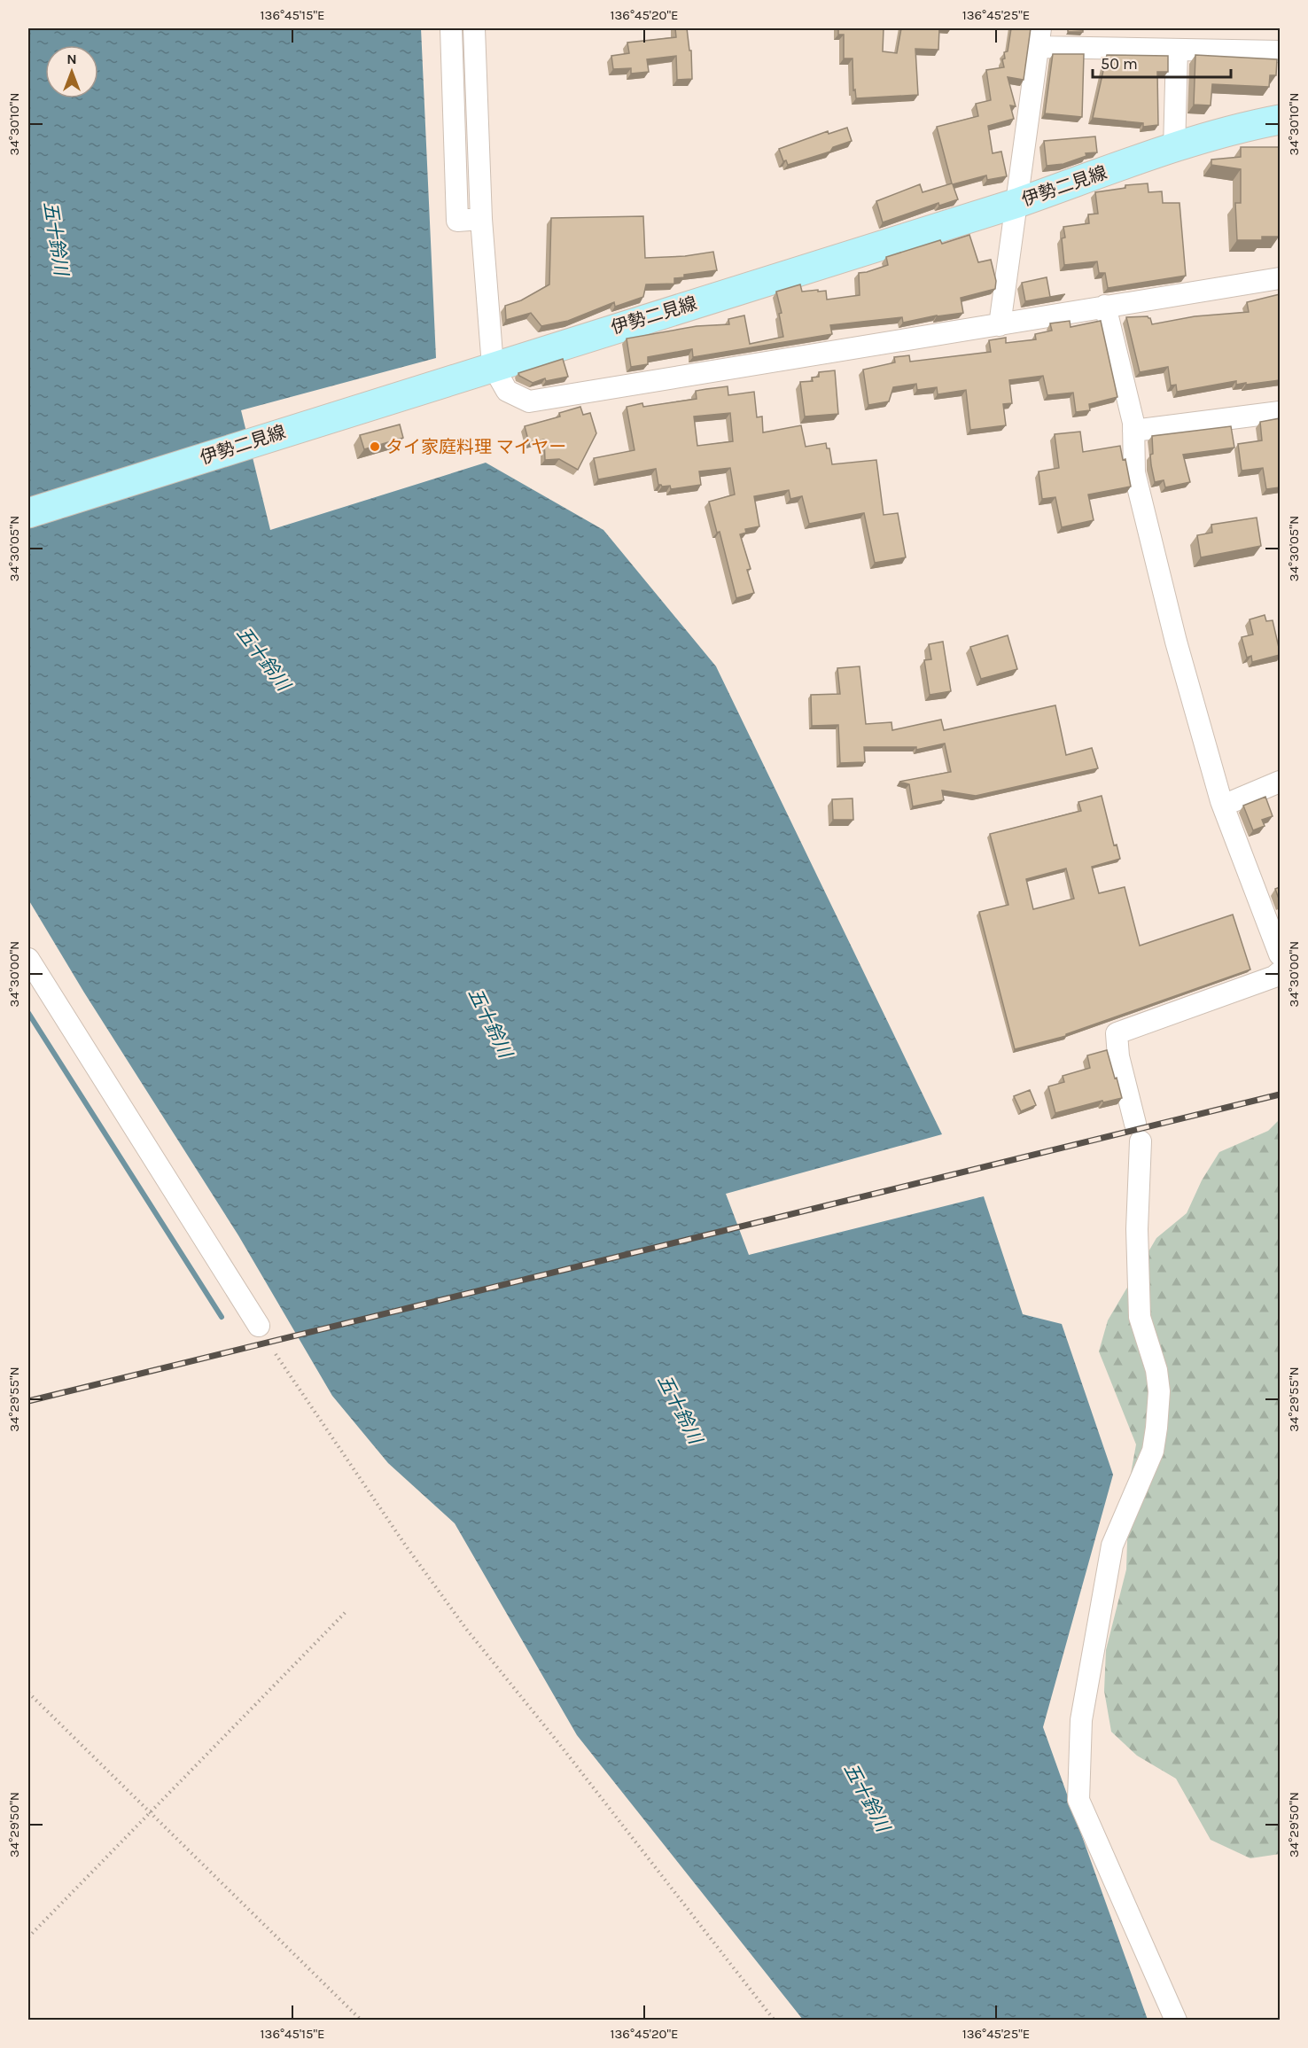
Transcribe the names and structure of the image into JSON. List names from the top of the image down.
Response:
{
  "streets": {
    "main road": ["伊勢二見線"]
  },
  "water": ["五十鈴川"],
  "places": ["タイ家庭料理 マイヤー"],
  "scale_bar": "50 m",
  "north": "top",
  "coordinates": [
    "136°45'15\"E",
    "136°45'20\"E",
    "136°45'25\"E",
    "34°30'10\"N",
    "34°30'05\"N",
    "34°30'00\"N",
    "34°29'55\"N",
    "34°29'50\"N"
  ]
}
